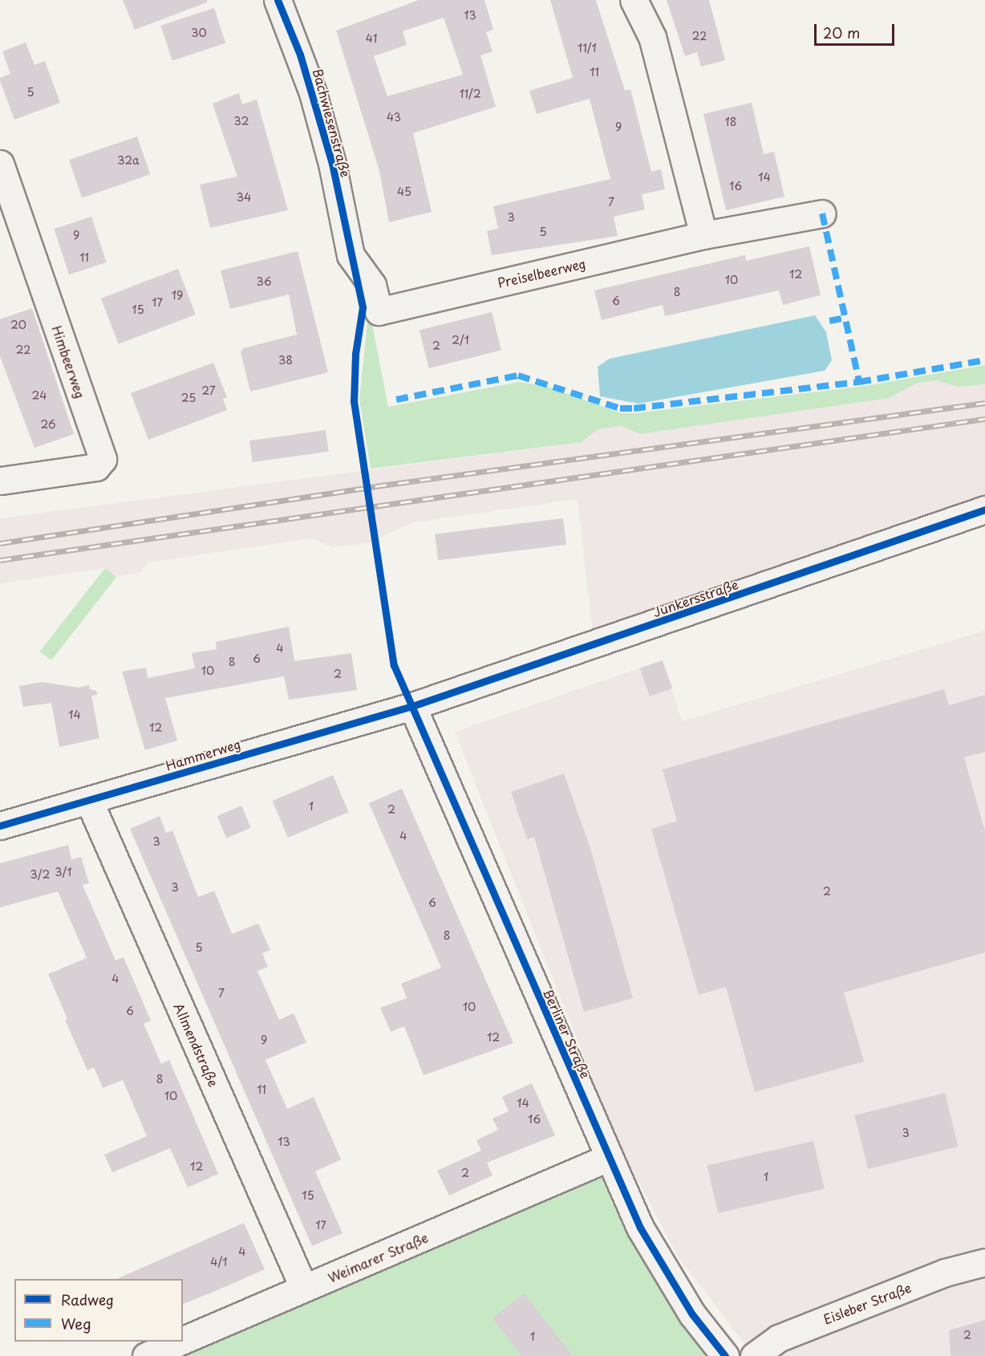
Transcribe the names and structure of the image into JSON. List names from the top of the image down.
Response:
{
  "streets": {
    "street": [
      "Bachwiesenstraße",
      "Preiselbeerweg",
      "Himbeerweg",
      "Junkersstraße",
      "Hammerweg",
      "Berliner Straße",
      "Allmendstraße",
      "Weimarer Straße",
      "Eisleber Straße"
    ]
  },
  "crossings": [
    ["Bachwiesenstraße", "Preiselbeerweg"],
    ["Junkersstraße", "Hammerweg"],
    ["Junkersstraße", "Berliner Straße"],
    ["Hammerweg", "Berliner Straße"],
    ["Hammerweg", "Allmendstraße"],
    ["Berliner Straße", "Weimarer Straße"],
    ["Allmendstraße", "Weimarer Straße"]
  ],
  "house_numbers": [
    "13",
    "30",
    "22",
    "41",
    "11/1",
    "11",
    "5",
    "11/2",
    "43",
    "32",
    "18",
    "9",
    "32a",
    "14",
    "16",
    "45",
    "34",
    "7",
    "3",
    "5",
    "9",
    "11",
    "12",
    "10",
    "36",
    "8",
    "19",
    "6",
    "17",
    "15",
    "20",
    "2/1",
    "2",
    "22",
    "38",
    "27",
    "24",
    "25",
    "26",
    "4",
    "6",
    "8",
    "10",
    "2",
    "14",
    "12",
    "1",
    "2",
    "4",
    "3",
    "3/1",
    "3/2",
    "3",
    "2",
    "6",
    "8",
    "5",
    "4",
    "7",
    "10",
    "6",
    "12",
    "9",
    "8",
    "11",
    "10",
    "14",
    "16",
    "3",
    "13",
    "12",
    "2",
    "1",
    "15",
    "17",
    "4",
    "4/1",
    "2",
    "1"
  ],
  "legend": ["Radweg", "Weg"],
  "scale_bar": "20 m"
}
